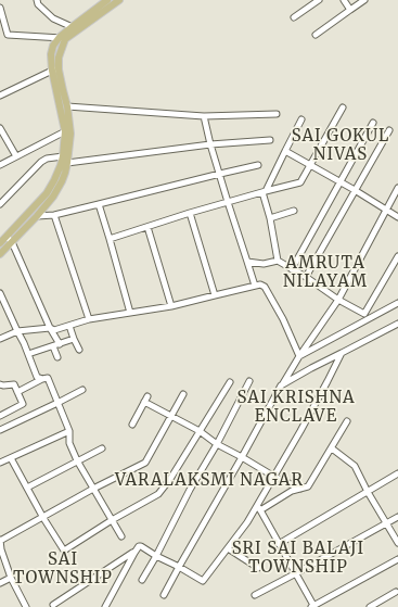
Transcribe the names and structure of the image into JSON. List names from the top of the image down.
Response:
{
  "districts": [
    "SAI GOKUL NIVAS",
    "AMRUTA NILAYAM",
    "SAI KRISHNA ENCLAVE",
    "VARALAKSMI NAGAR",
    "SRI SAI BALAJI TOWNSHIP",
    "SAI TOWNSHIP"
  ]
}
